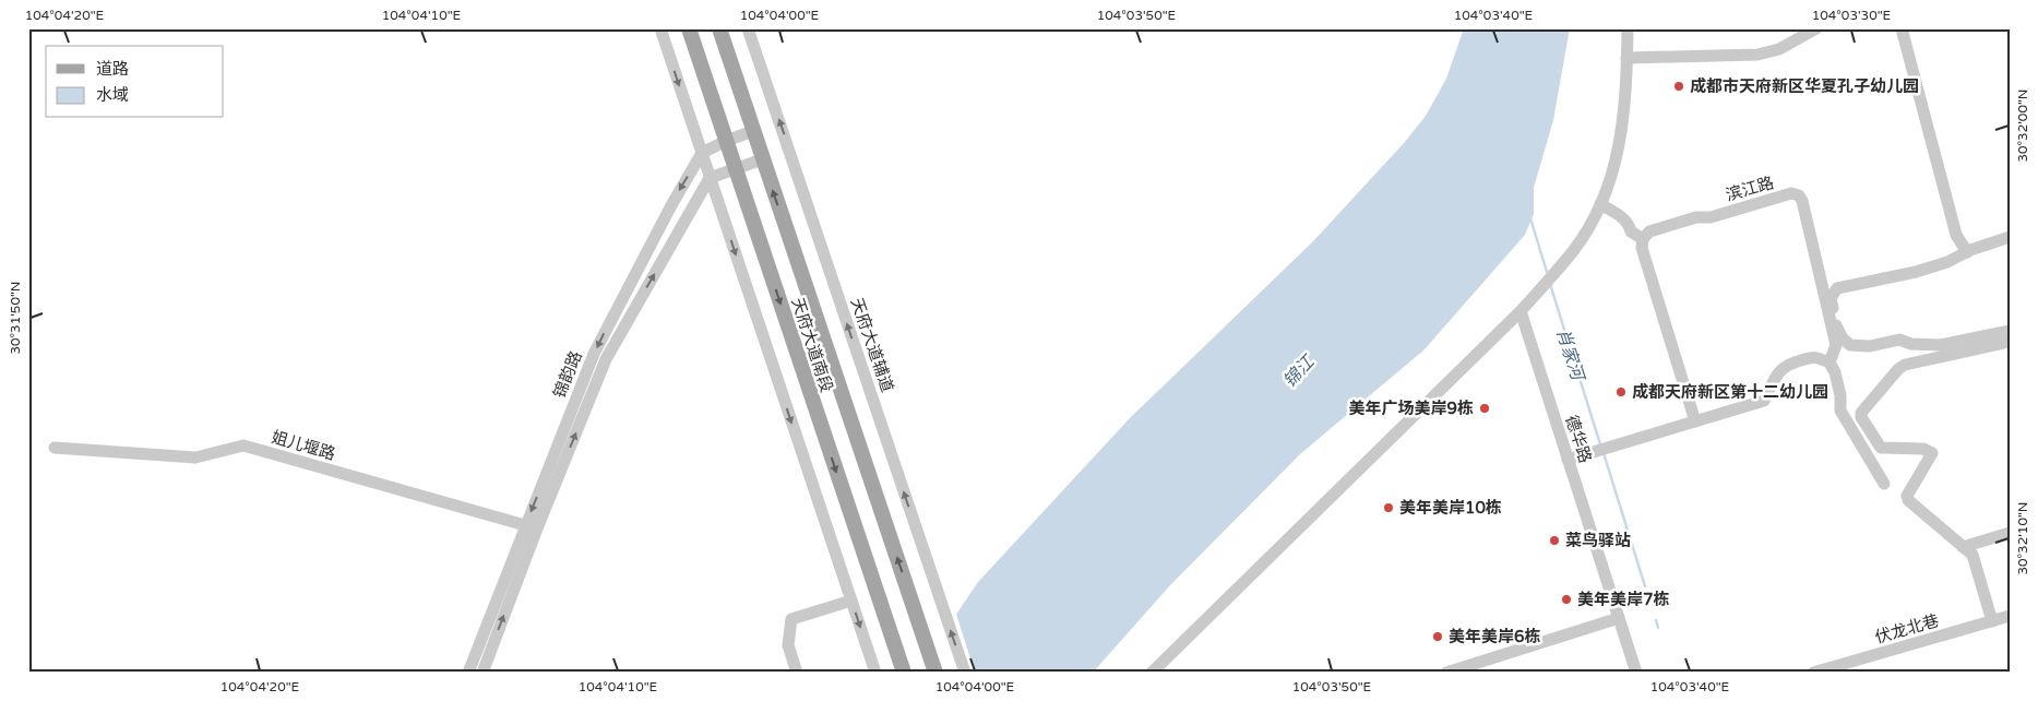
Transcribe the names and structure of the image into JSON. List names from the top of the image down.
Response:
{
  "streets": {
    "main road": ["天府大道南段"],
    "street": [
      "滨江路",
      "天府大道辅道",
      "锦韵路",
      "德华路",
      "姐儿堰路",
      "伏龙北巷"
    ]
  },
  "crossings": [
    ["锦韵路", "姐儿堰路"]
  ],
  "water": ["肖家河", "锦江"],
  "places": [
    "成都市天府新区华夏孔子幼儿园",
    "成都天府新区第十二幼儿园",
    "美年广场美岸9栋",
    "美年美岸10栋",
    "菜鸟驿站",
    "美年美岸7栋",
    "美年美岸6栋"
  ],
  "legend": ["道路", "水域"],
  "coordinates": [
    "104°04'20\"E",
    "104°04'10\"E",
    "104°04'00\"E",
    "104°03'50\"E",
    "104°03'40\"E",
    "104°03'30\"E",
    "30°32'00\"N",
    "30°31'50\"N",
    "30°32'10\"N"
  ]
}
